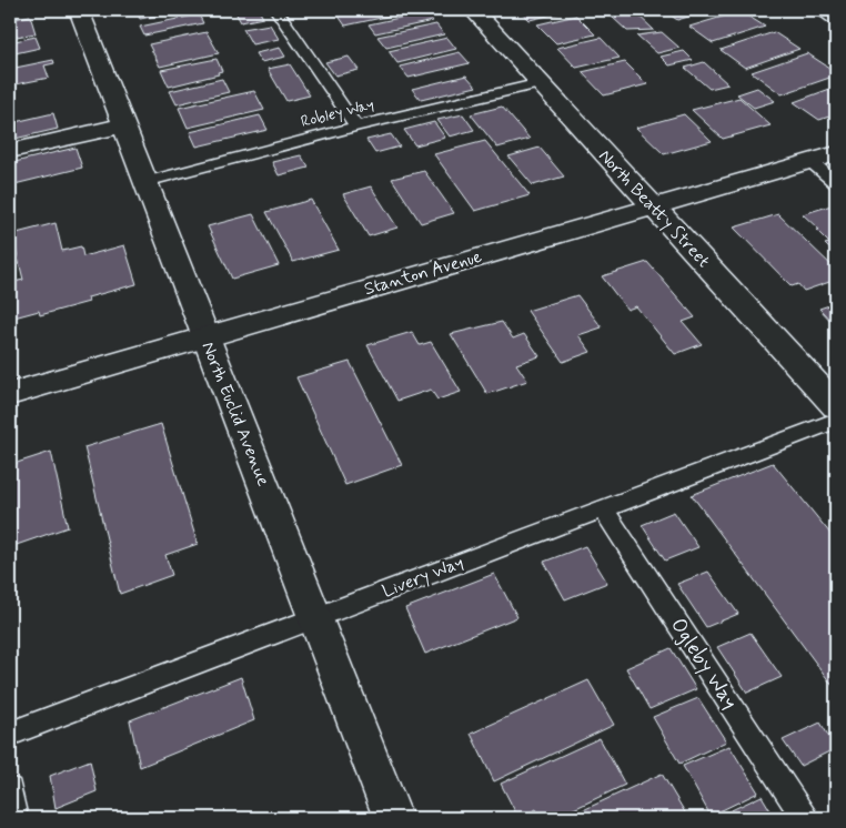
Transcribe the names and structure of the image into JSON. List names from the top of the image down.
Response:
{
  "streets": {
    "street": ["North Beatty Street", "Stanton Avenue", "North Euclid Avenue"],
    "lane": ["Robley Way", "Livery Way", "Ogleby Way"]
  },
  "crossings": [
    ["Robley Way", "North Beatty Street"],
    ["Robley Way", "North Euclid Avenue"],
    ["North Beatty Street", "Stanton Avenue"],
    ["Stanton Avenue", "North Euclid Avenue"],
    ["North Euclid Avenue", "Livery Way"],
    ["Livery Way", "Ogleby Way"]
  ]
}
